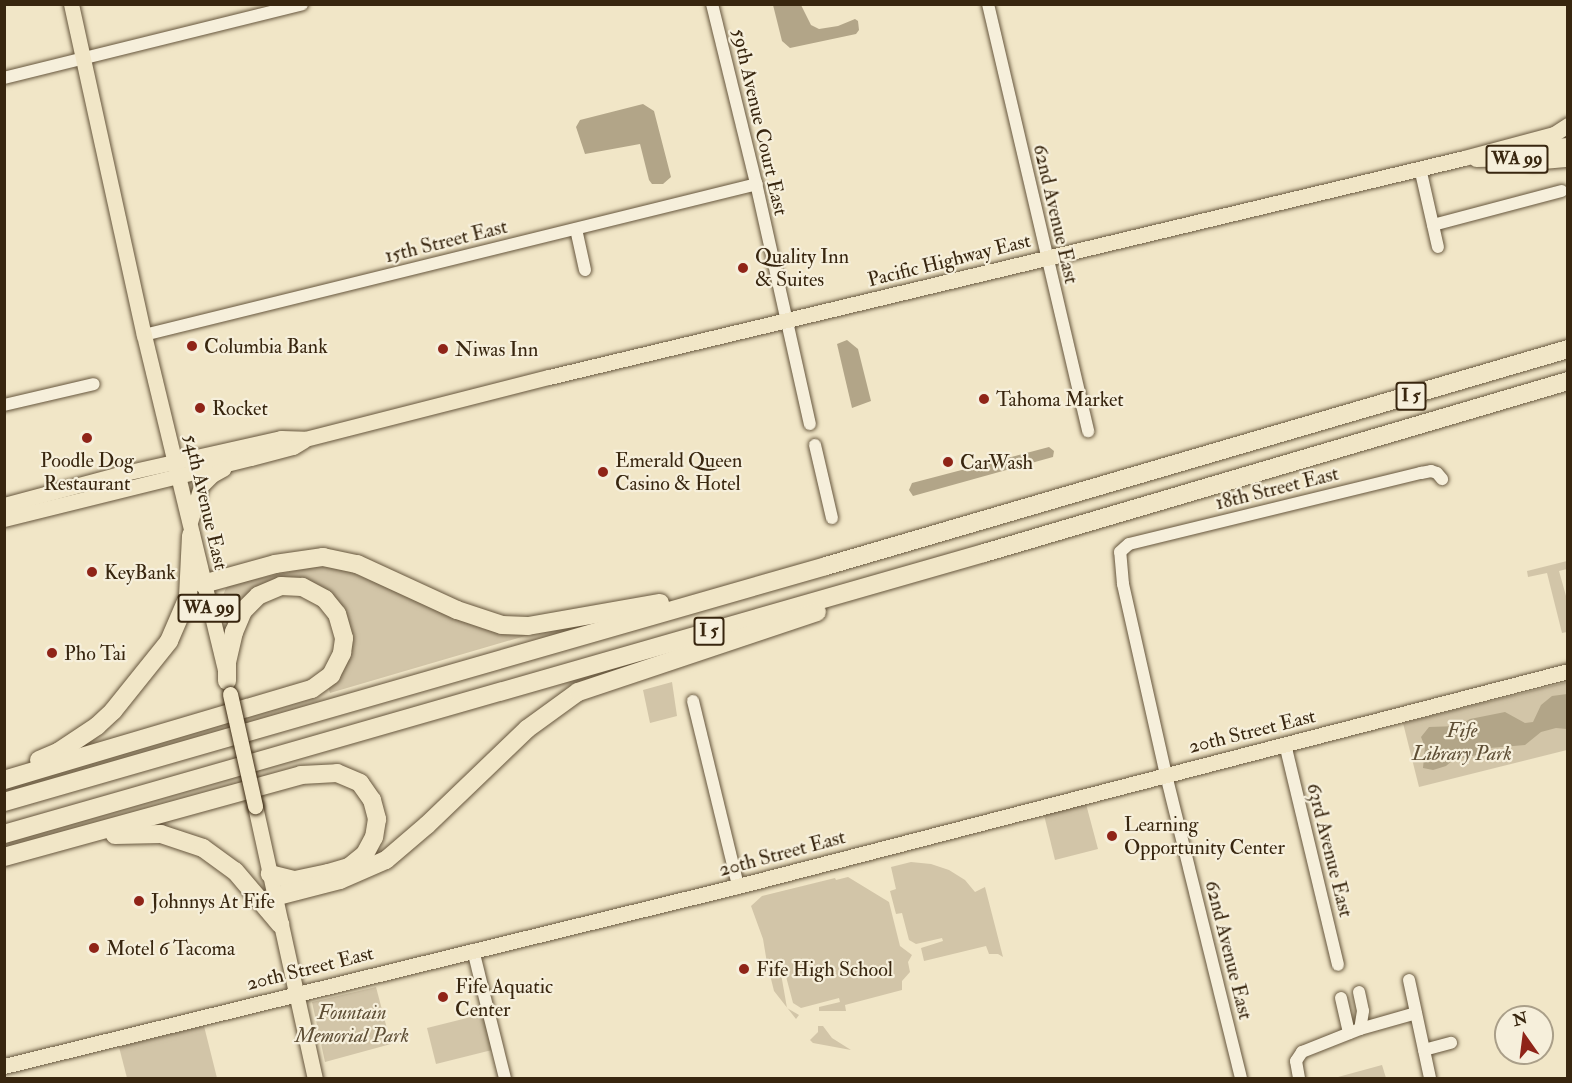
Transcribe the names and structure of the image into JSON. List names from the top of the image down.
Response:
{
  "streets": {
    "highway": ["I 5"],
    "main road": [
      "WA 99",
      "Pacific Highway East",
      "54th Avenue East",
      "20th Street East"
    ],
    "street": [
      "59th Avenue Court East",
      "62nd Avenue East",
      "15th Street East",
      "18th Street East",
      "63rd Avenue East"
    ]
  },
  "crossings": [
    ["59th Avenue Court East", "15th Street East"],
    ["59th Avenue Court East", "Pacific Highway East"],
    ["62nd Avenue East", "Pacific Highway East"],
    ["62nd Avenue East", "18th Street East"],
    ["62nd Avenue East", "20th Street East"],
    ["15th Street East", "54th Avenue East"],
    ["Pacific Highway East", "54th Avenue East"],
    ["54th Avenue East", "20th Street East"],
    ["20th Street East", "63rd Avenue East"]
  ],
  "parks": ["Fife Library Park", "Fountain Memorial Park"],
  "places": [
    "Quality Inn & Suites",
    "Columbia Bank",
    "Niwas Inn",
    "Tahoma Market",
    "Rocket",
    "Poodle Dog Restaurant",
    "CarWash",
    "Emerald Queen Casino & Hotel",
    "KeyBank",
    "Pho Tai",
    "Learning Opportunity Center",
    "Johnnys At Fife",
    "Motel 6 Tacoma",
    "Fife High School",
    "Fife Aquatic Center"
  ],
  "north": "top"
}
